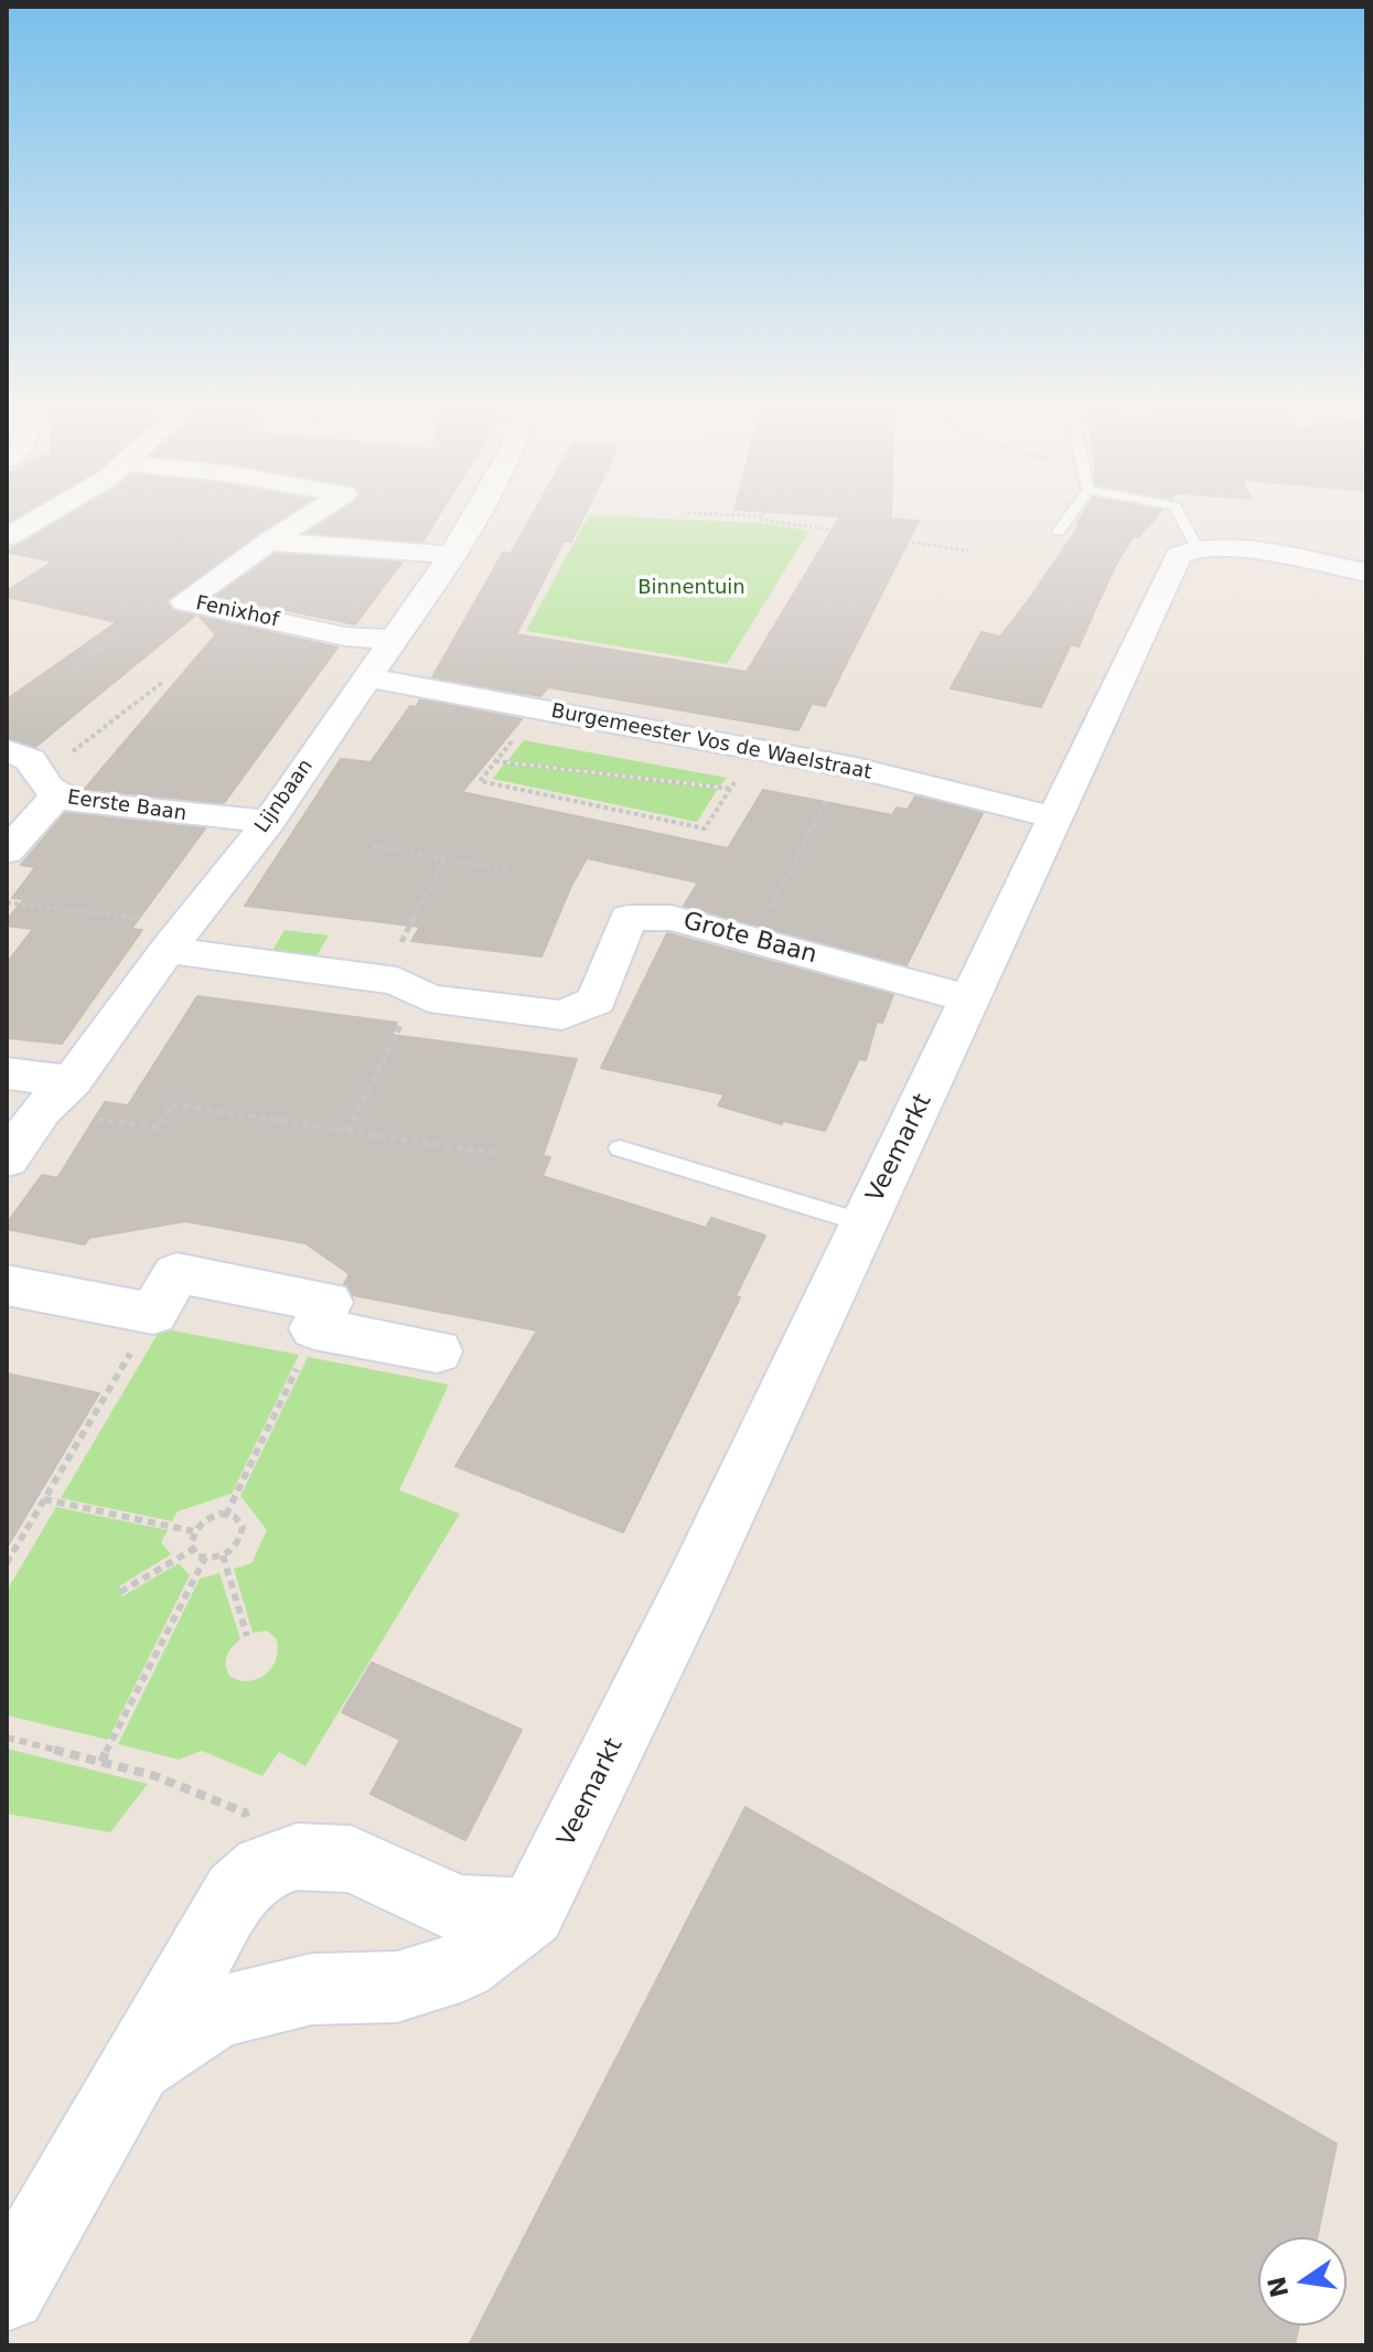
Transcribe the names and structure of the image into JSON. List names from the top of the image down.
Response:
{
  "streets": {
    "street": [
      "Fenixhof",
      "Burgemeester Vos de Waelstraat",
      "Lijnbaan",
      "Eerste Baan",
      "Grote Baan",
      "Veemarkt"
    ]
  },
  "crossings": [
    ["Fenixhof", "Lijnbaan"],
    ["Burgemeester Vos de Waelstraat", "Lijnbaan"],
    ["Burgemeester Vos de Waelstraat", "Veemarkt"],
    ["Lijnbaan", "Eerste Baan"],
    ["Lijnbaan", "Grote Baan"],
    ["Grote Baan", "Veemarkt"]
  ],
  "parks": ["Binnentuin"],
  "north": "left"
}
